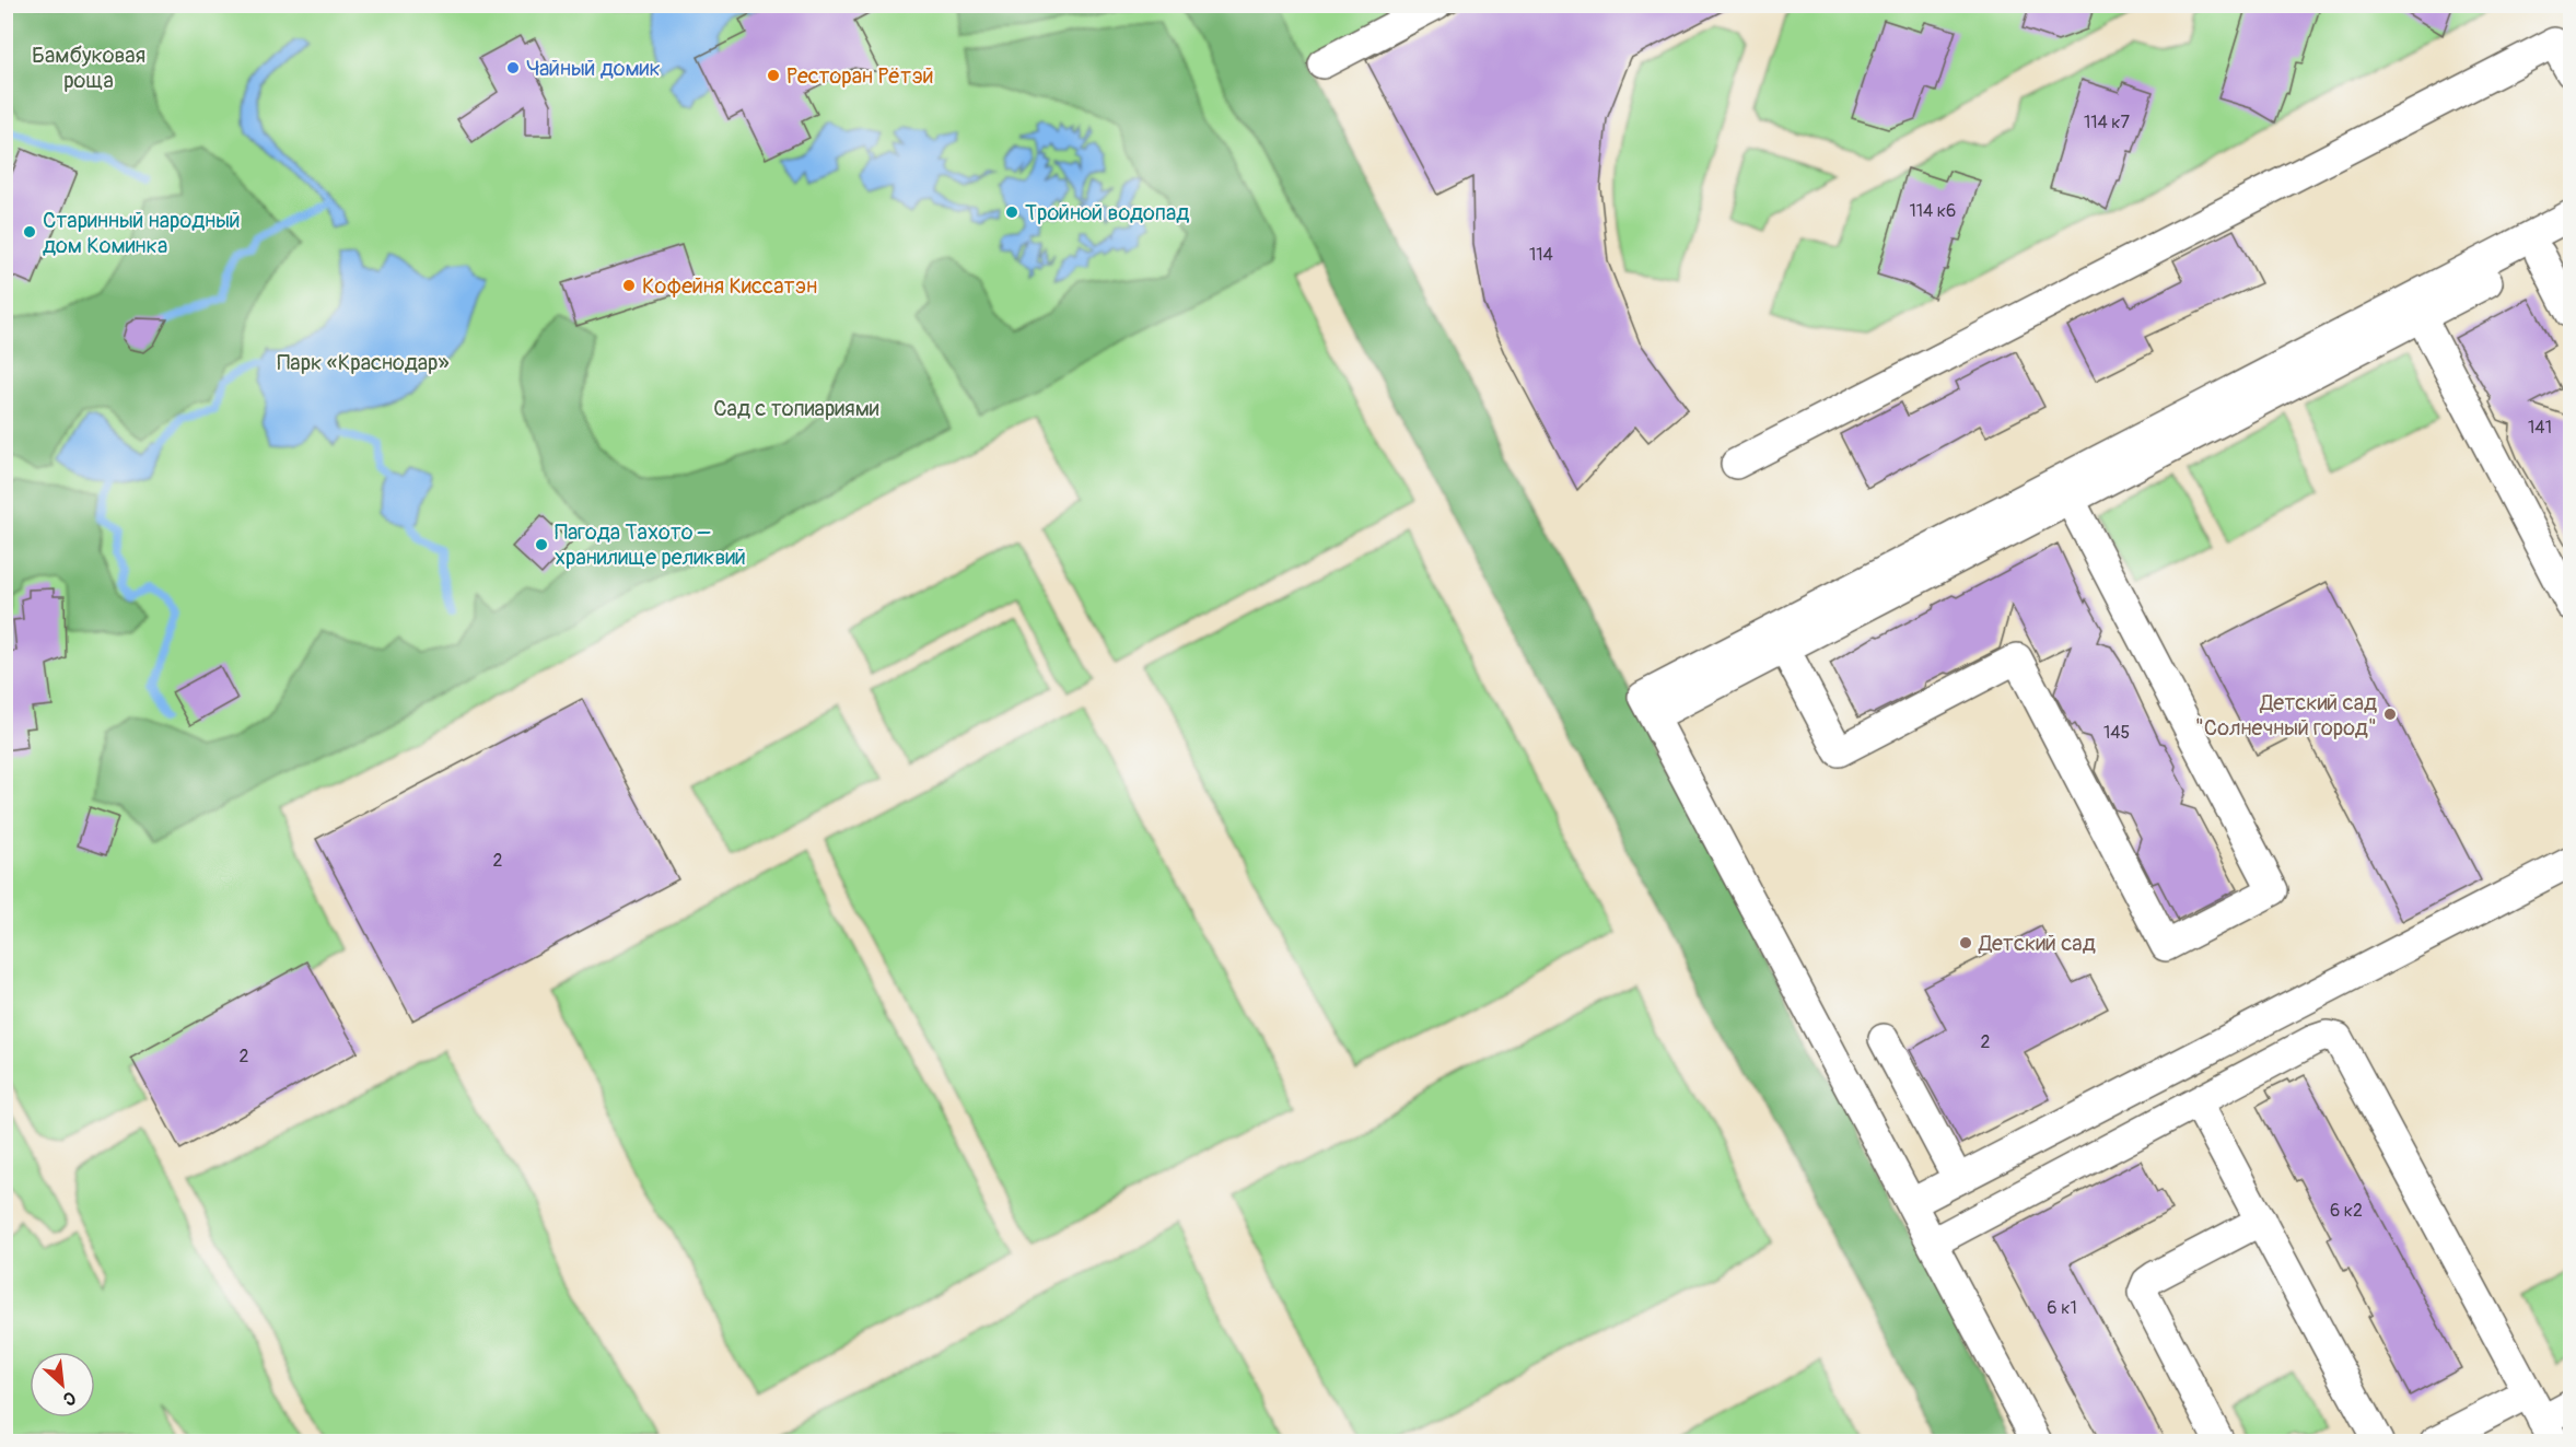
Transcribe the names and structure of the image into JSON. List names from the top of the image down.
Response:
{
  "parks": ["Бамбуковая роща", "Парк «Краснодар»", "Сад с топиариями"],
  "places": [
    "Чайный домик",
    "Ресторан Рётэй",
    "Тройной водопад",
    "Старинный народный дом Коминка",
    "Кофейня Киссатэн",
    "Пагода Тахото – хранилище реликвий",
    "Детский сад \"Солнечный город\"",
    "Детский сад"
  ],
  "house_numbers": [
    "114 к7",
    "114 к6",
    "114",
    "141",
    "145",
    "2",
    "2",
    "2",
    "6 к2",
    "6 к1"
  ],
  "north": "bottom right"
}
